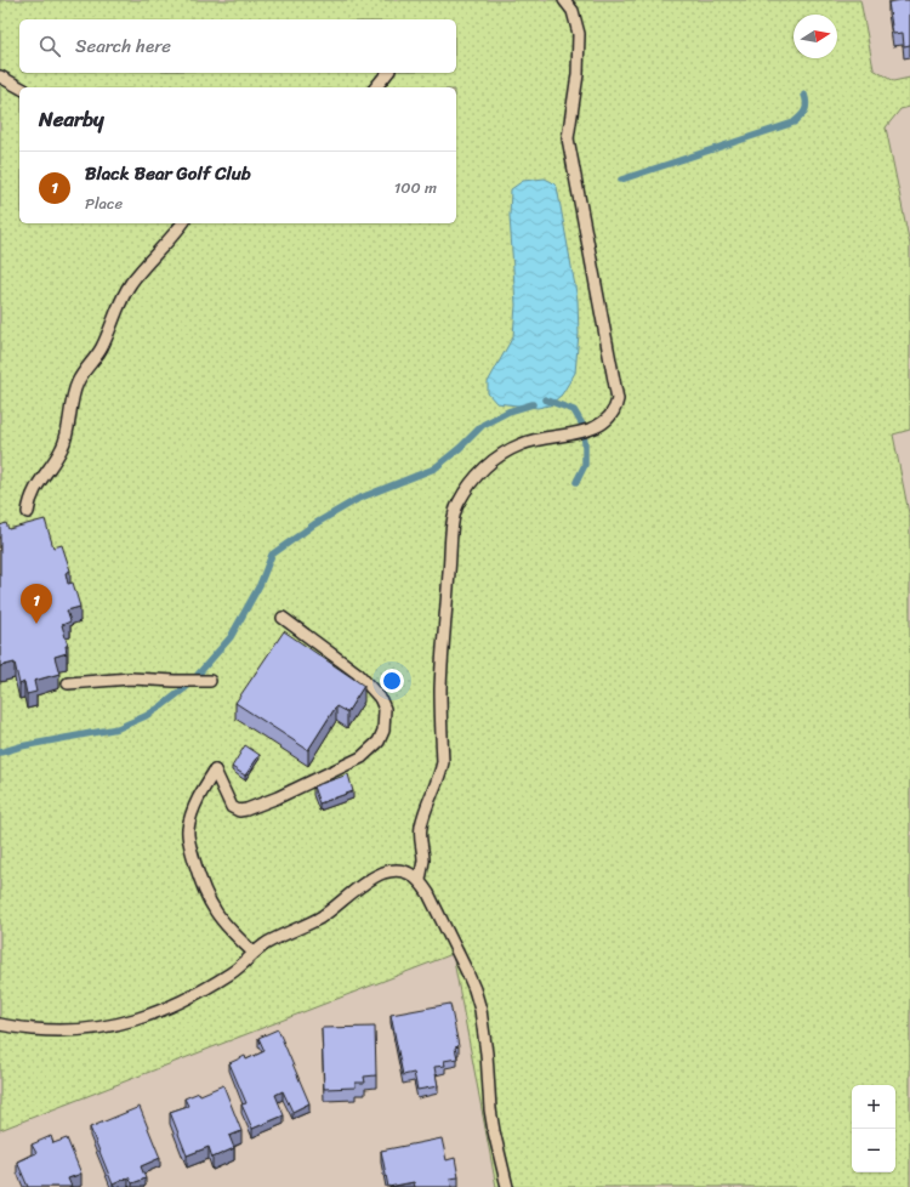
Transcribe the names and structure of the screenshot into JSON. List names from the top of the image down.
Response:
{
  "north": "right",
  "page": {
    "search": "Search here",
    "heading": "Nearby",
    "list": [
      {
        "mark": "1",
        "name": "Black Bear Golf Club",
        "note": "Place",
        "value": "100 m"
      }
    ],
    "pins": "1",
    "map_buttons": ["+", "−"]
  }
}
